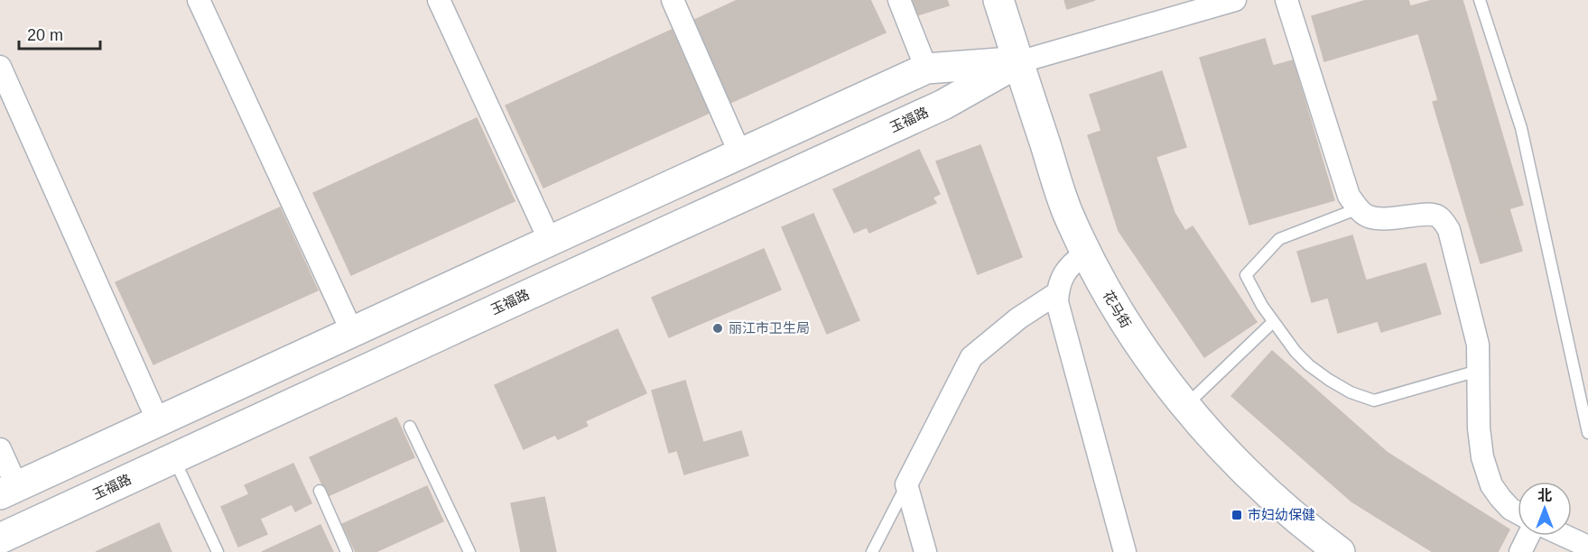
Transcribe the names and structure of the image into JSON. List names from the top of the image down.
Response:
{
  "streets": {
    "street": ["玉福路", "花马街"]
  },
  "crossings": [
    ["玉福路", "花马街"]
  ],
  "places": {
    "other": ["丽江市卫生局"],
    "transit": ["市妇幼保健"]
  },
  "scale_bar": "20 m",
  "north": "top"
}
